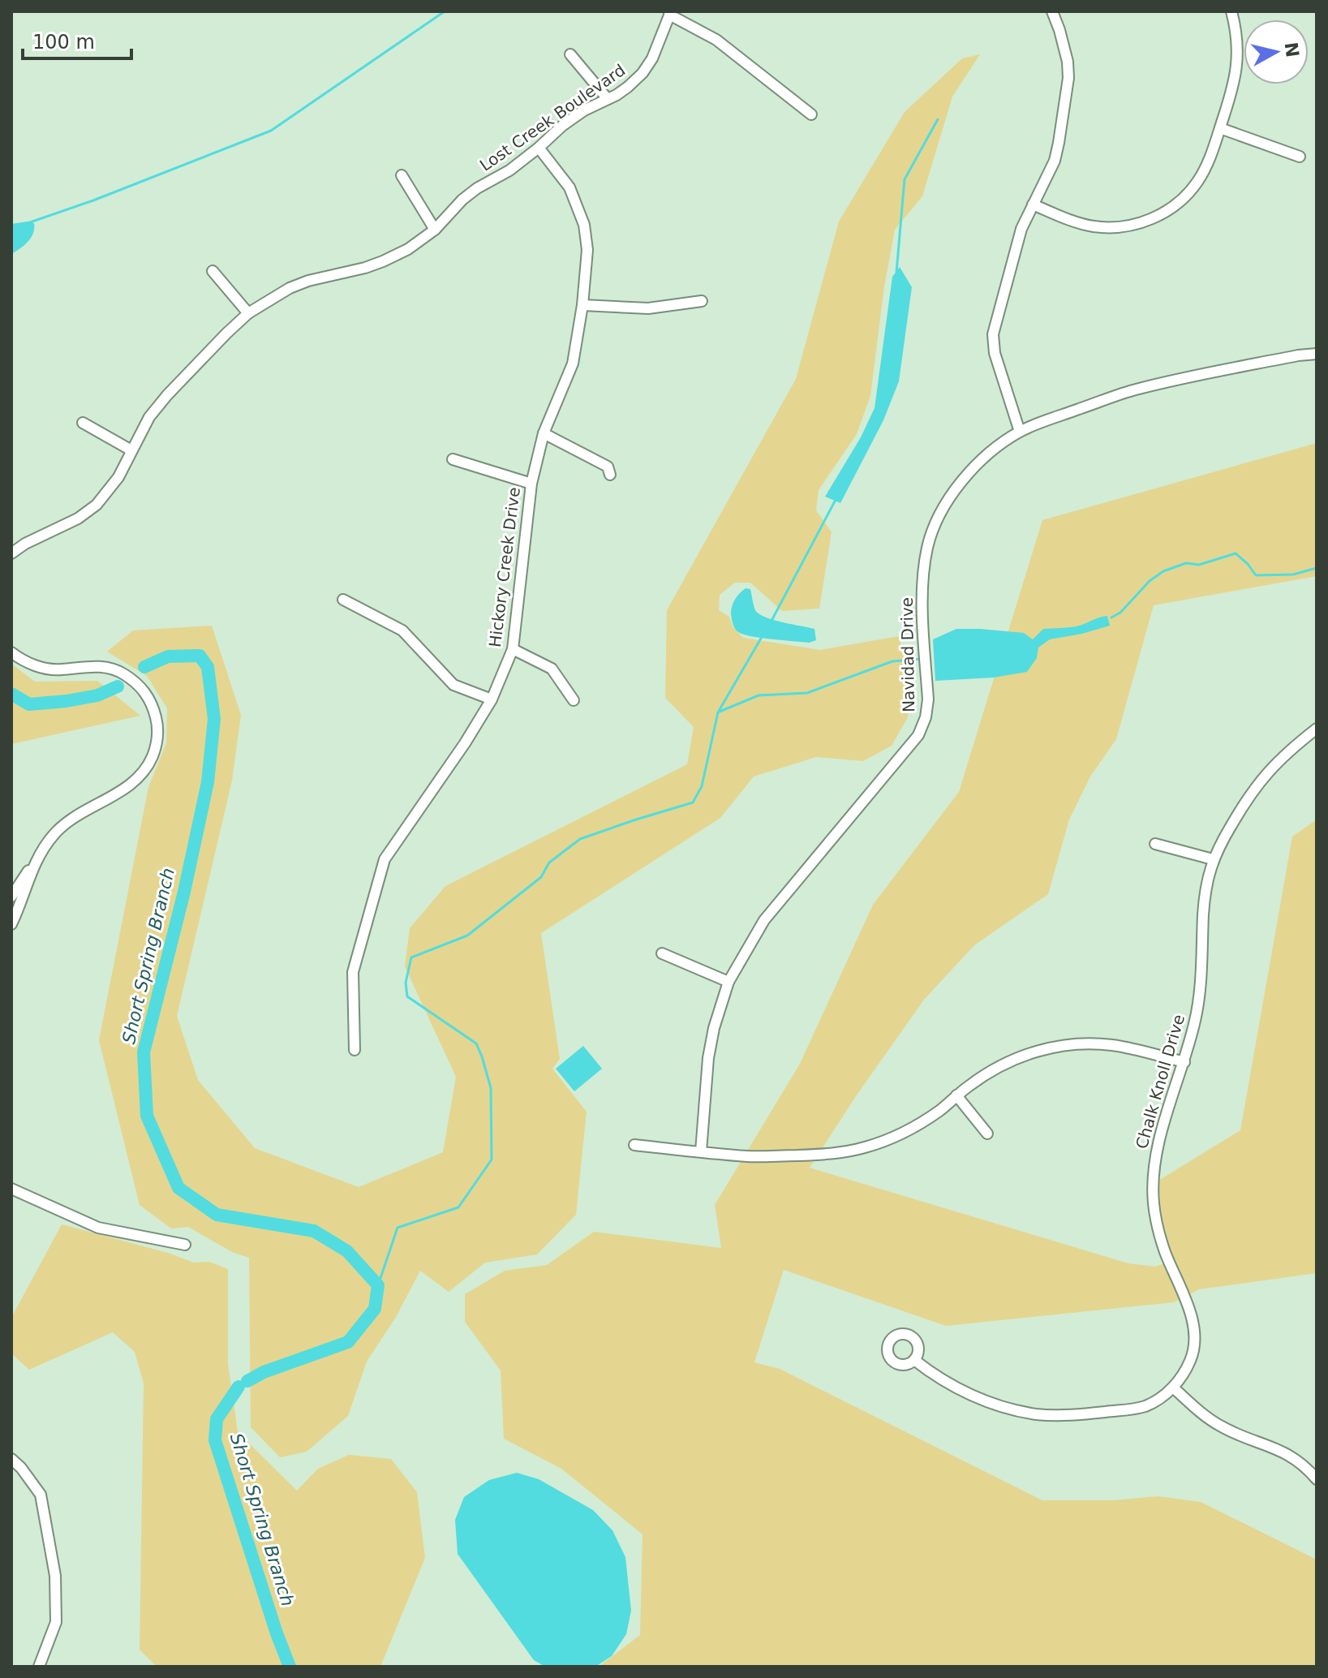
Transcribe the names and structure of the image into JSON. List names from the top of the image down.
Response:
{
  "streets": {
    "street": [
      "Lost Creek Boulevard",
      "Hickory Creek Drive",
      "Navidad Drive",
      "Chalk Knoll Drive"
    ]
  },
  "crossings": [
    ["Lost Creek Boulevard", "Hickory Creek Drive"]
  ],
  "water": ["Short Spring Branch"],
  "scale_bar": "100 m",
  "north": "right"
}
